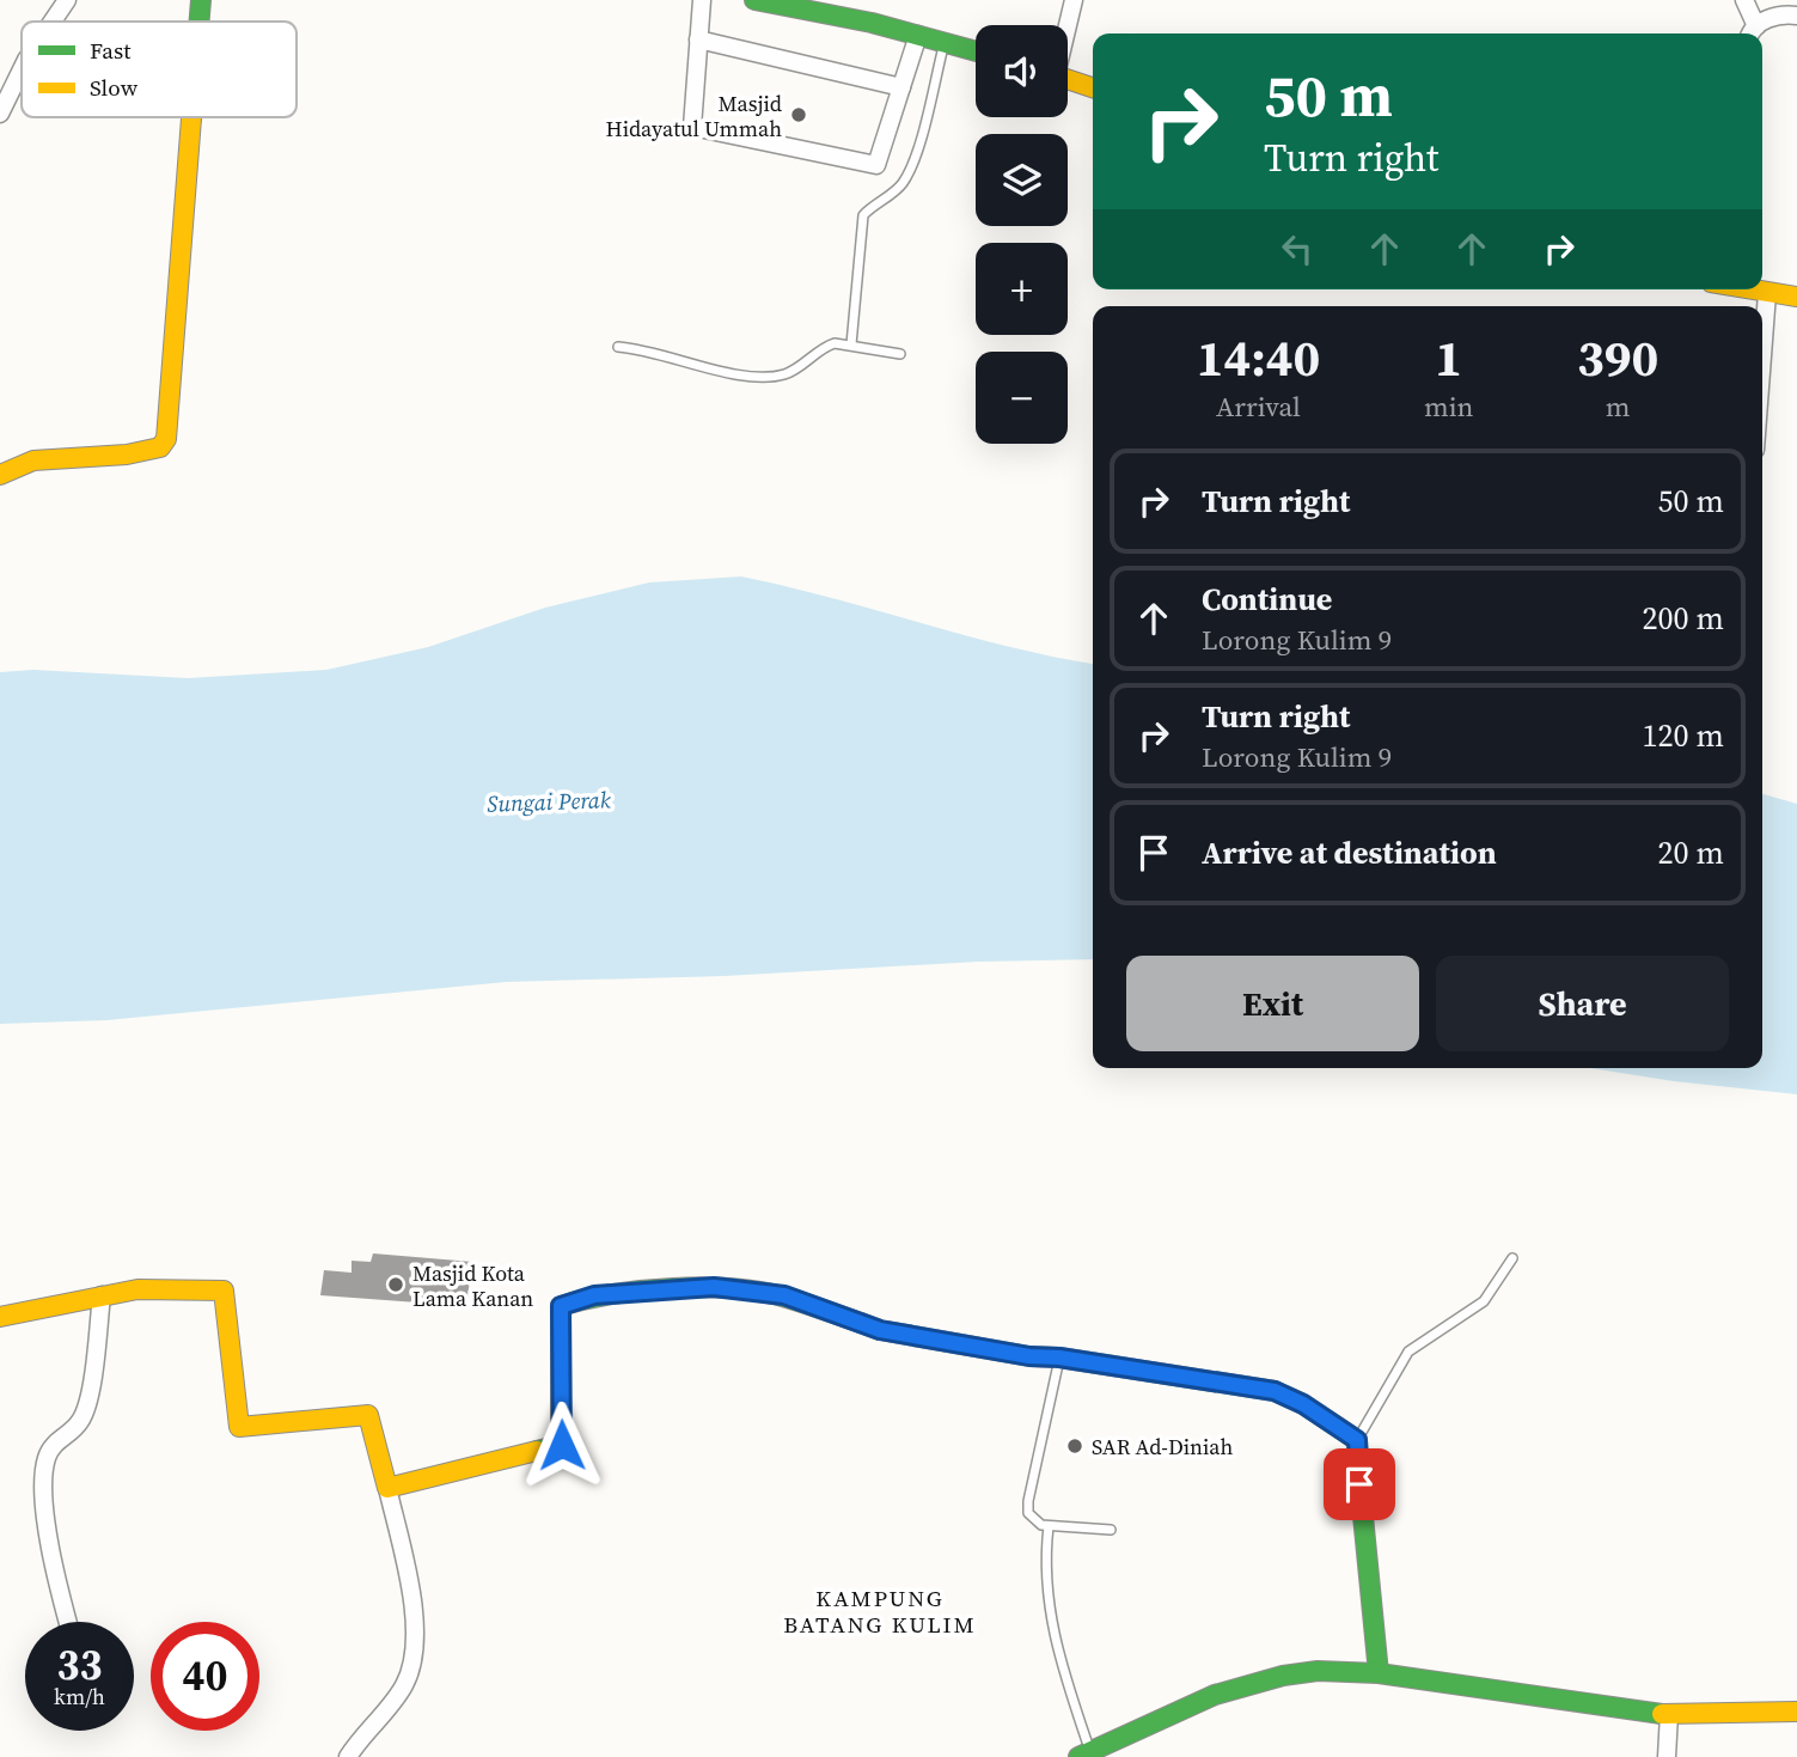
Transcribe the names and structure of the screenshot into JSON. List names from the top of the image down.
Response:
{
  "districts": ["KAMPUNG BATANG KULIM"],
  "water": ["Sungai Perak"],
  "places": ["Masjid Hidayatul Ummah", "Masjid Kota Lama Kanan", "SAR Ad-Diniah"],
  "legend": ["Fast", "Slow"],
  "page": {
    "map_buttons": ["+", "−"],
    "turn": ["50 m", "Turn right"],
    "eta": [
      "14:40",
      "Arrival",
      "1",
      "min",
      "390",
      "m"
    ],
    "list": [
      {
        "name": "Turn right",
        "value": "50 m"
      },
      {
        "name": "Continue",
        "note": "Lorong Kulim 9",
        "value": "200 m"
      },
      {
        "name": "Turn right",
        "note": "Lorong Kulim 9",
        "value": "120 m"
      },
      {
        "name": "Arrive at destination",
        "value": "20 m"
      }
    ],
    "buttons": ["Exit", "Share"],
    "speed": "33 km/h",
    "limit": "40"
  }
}
